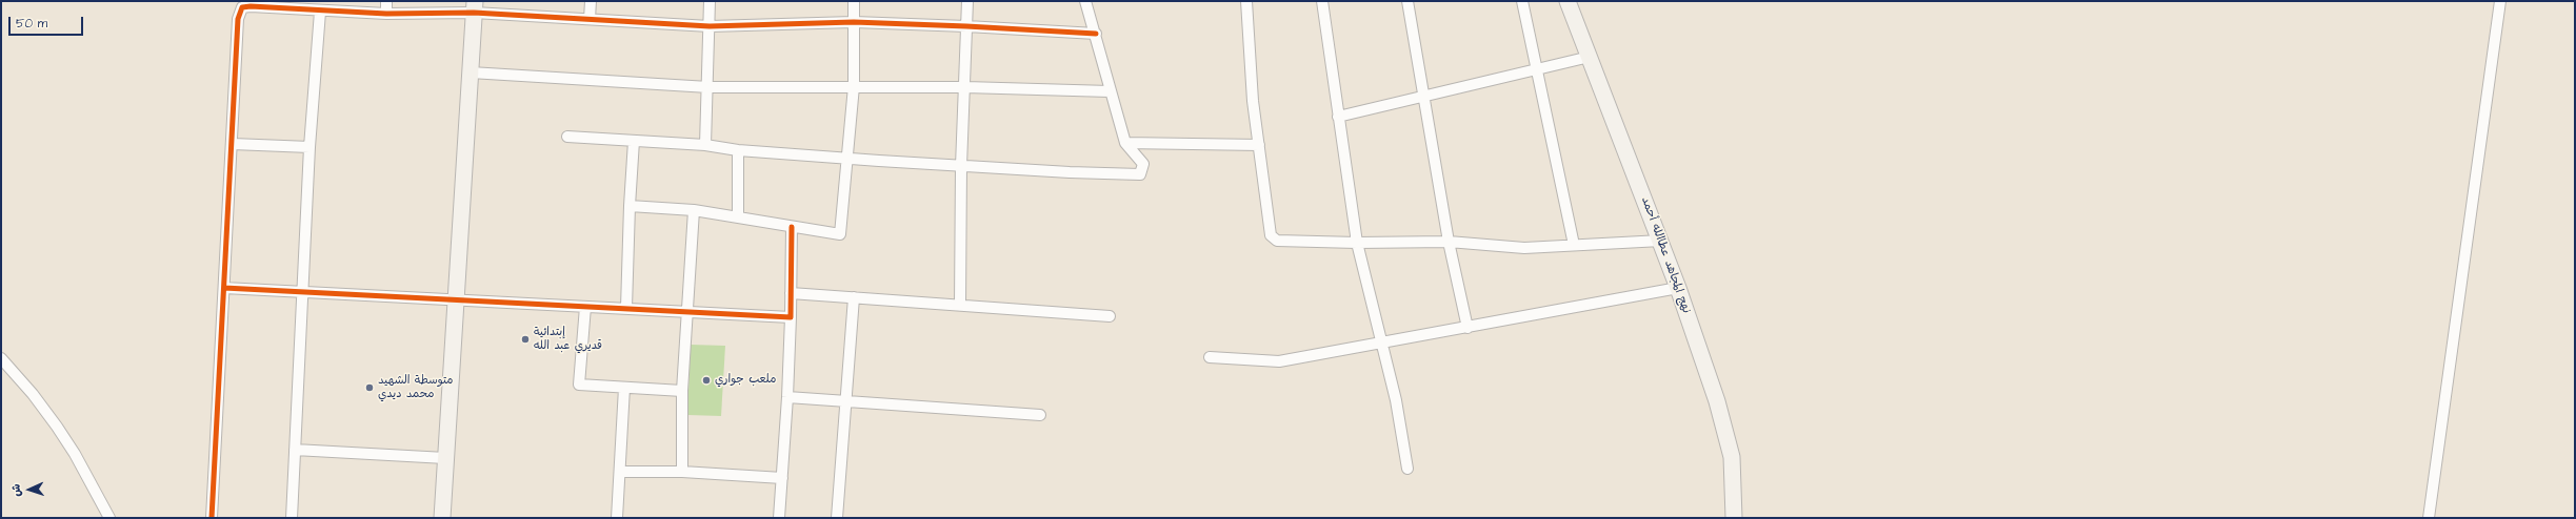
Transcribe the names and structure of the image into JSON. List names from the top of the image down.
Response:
{
  "streets": {
    "street": ["نهج المجاهد عطاالله أحمد"]
  },
  "places": ["إبتدائية قديري عبد الله", "ملعب جواري", "متوسطة الشهيد محمد ديدي"],
  "scale_bar": "50 m",
  "north": "left"
}
